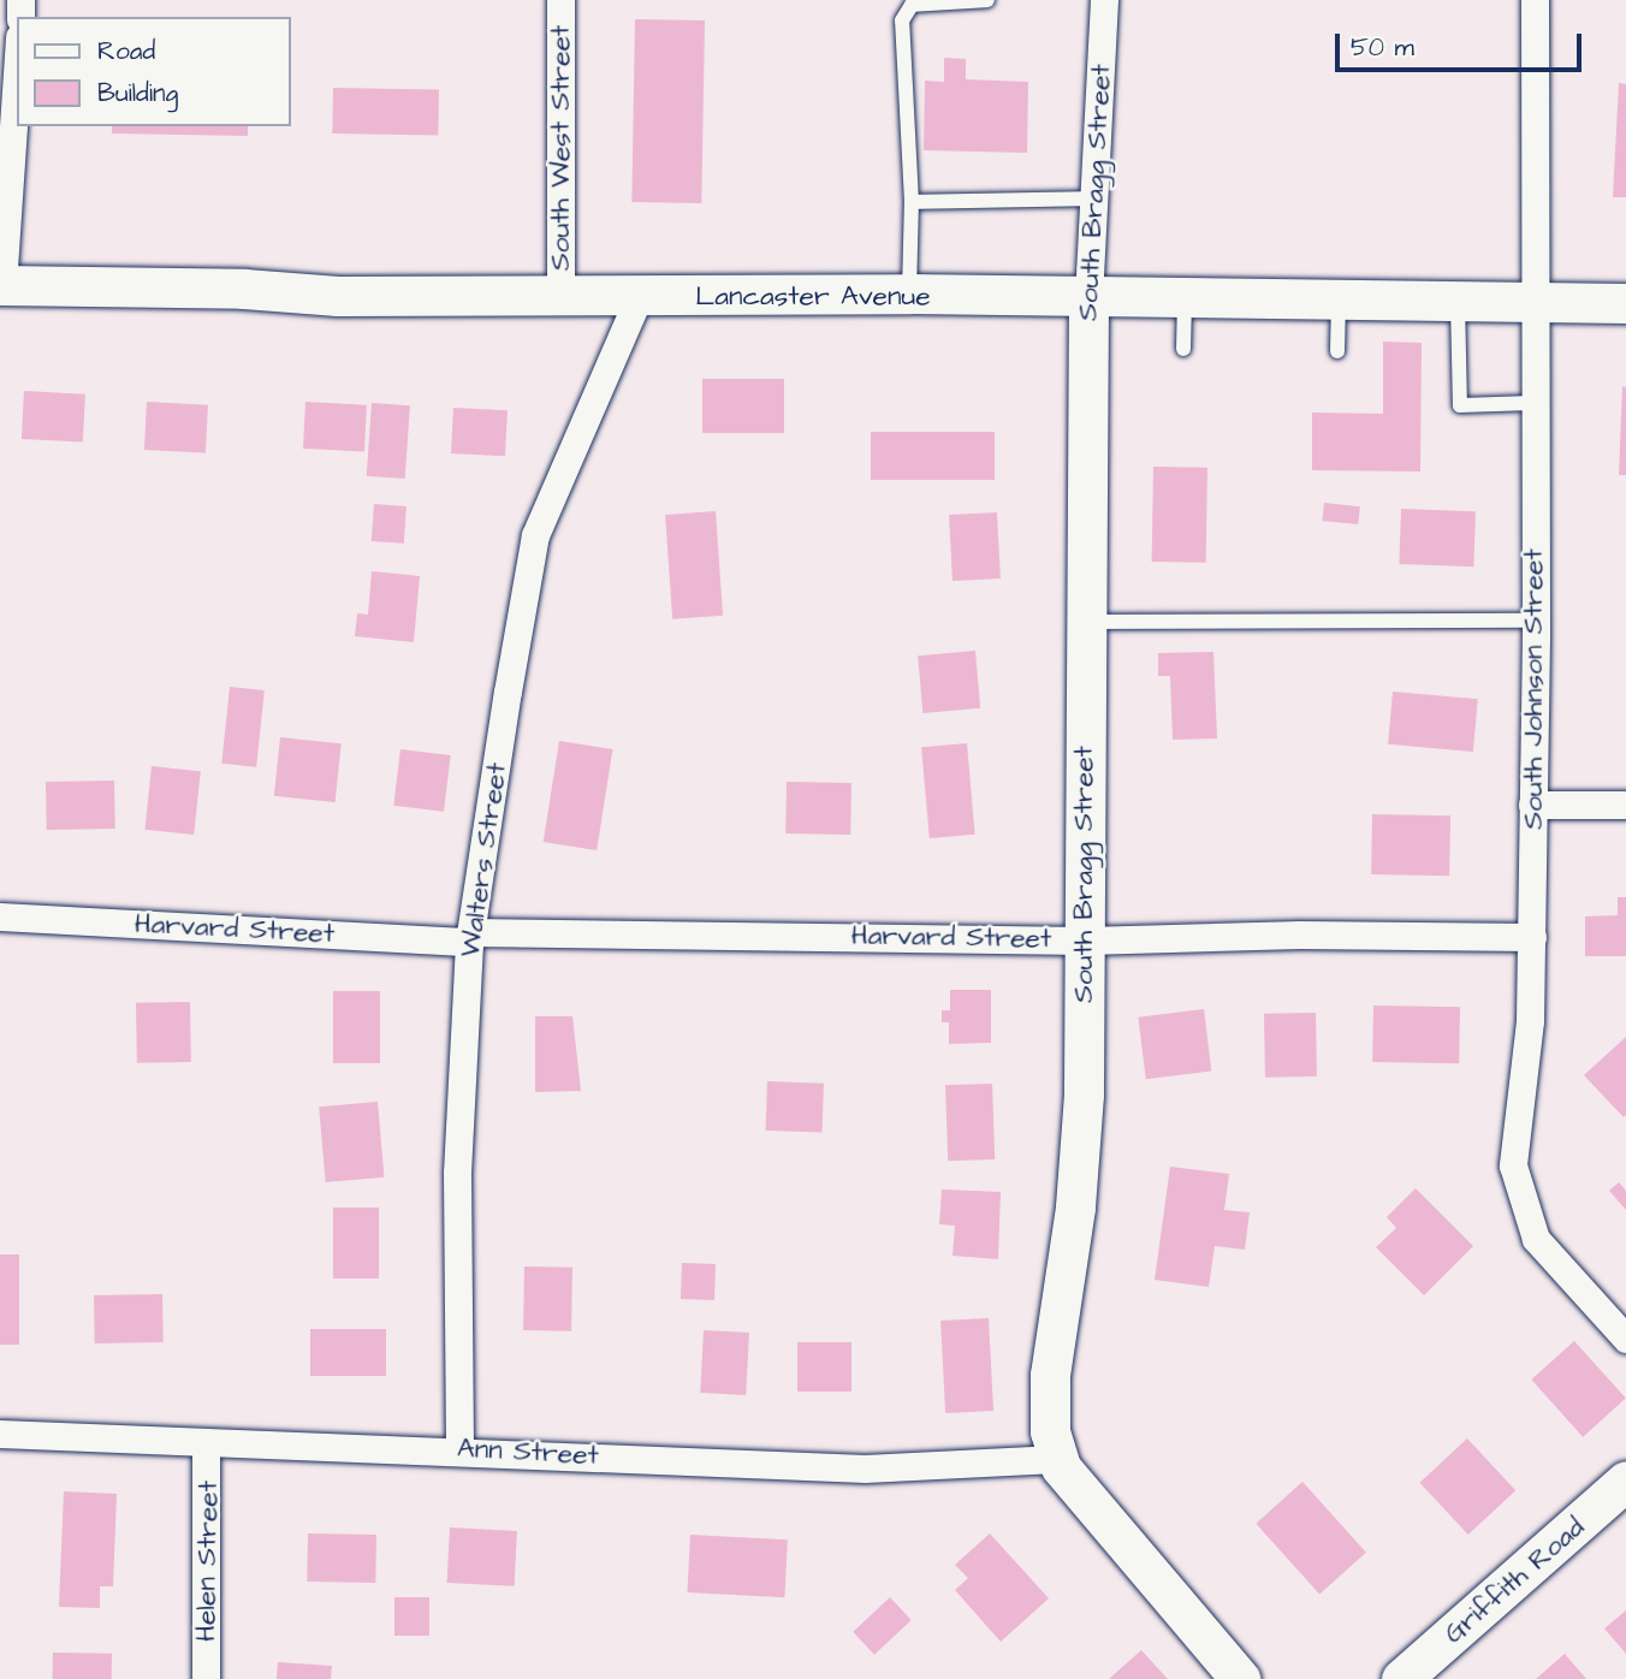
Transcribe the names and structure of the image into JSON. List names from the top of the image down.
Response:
{
  "streets": {
    "street": [
      "South West Street",
      "South Bragg Street",
      "Lancaster Avenue",
      "South Johnson Street",
      "Walters Street",
      "Harvard Street",
      "Ann Street",
      "Helen Street",
      "Griffith Road"
    ]
  },
  "crossings": [
    ["South West Street", "Lancaster Avenue"],
    ["South Bragg Street", "Lancaster Avenue"],
    ["South Bragg Street", "Harvard Street"],
    ["South Bragg Street", "Ann Street"],
    ["Lancaster Avenue", "South Johnson Street"],
    ["Lancaster Avenue", "Walters Street"],
    ["South Johnson Street", "Harvard Street"],
    ["Walters Street", "Harvard Street"],
    ["Walters Street", "Ann Street"],
    ["Ann Street", "Helen Street"]
  ],
  "legend": ["Road", "Building"],
  "scale_bar": "50 m"
}
